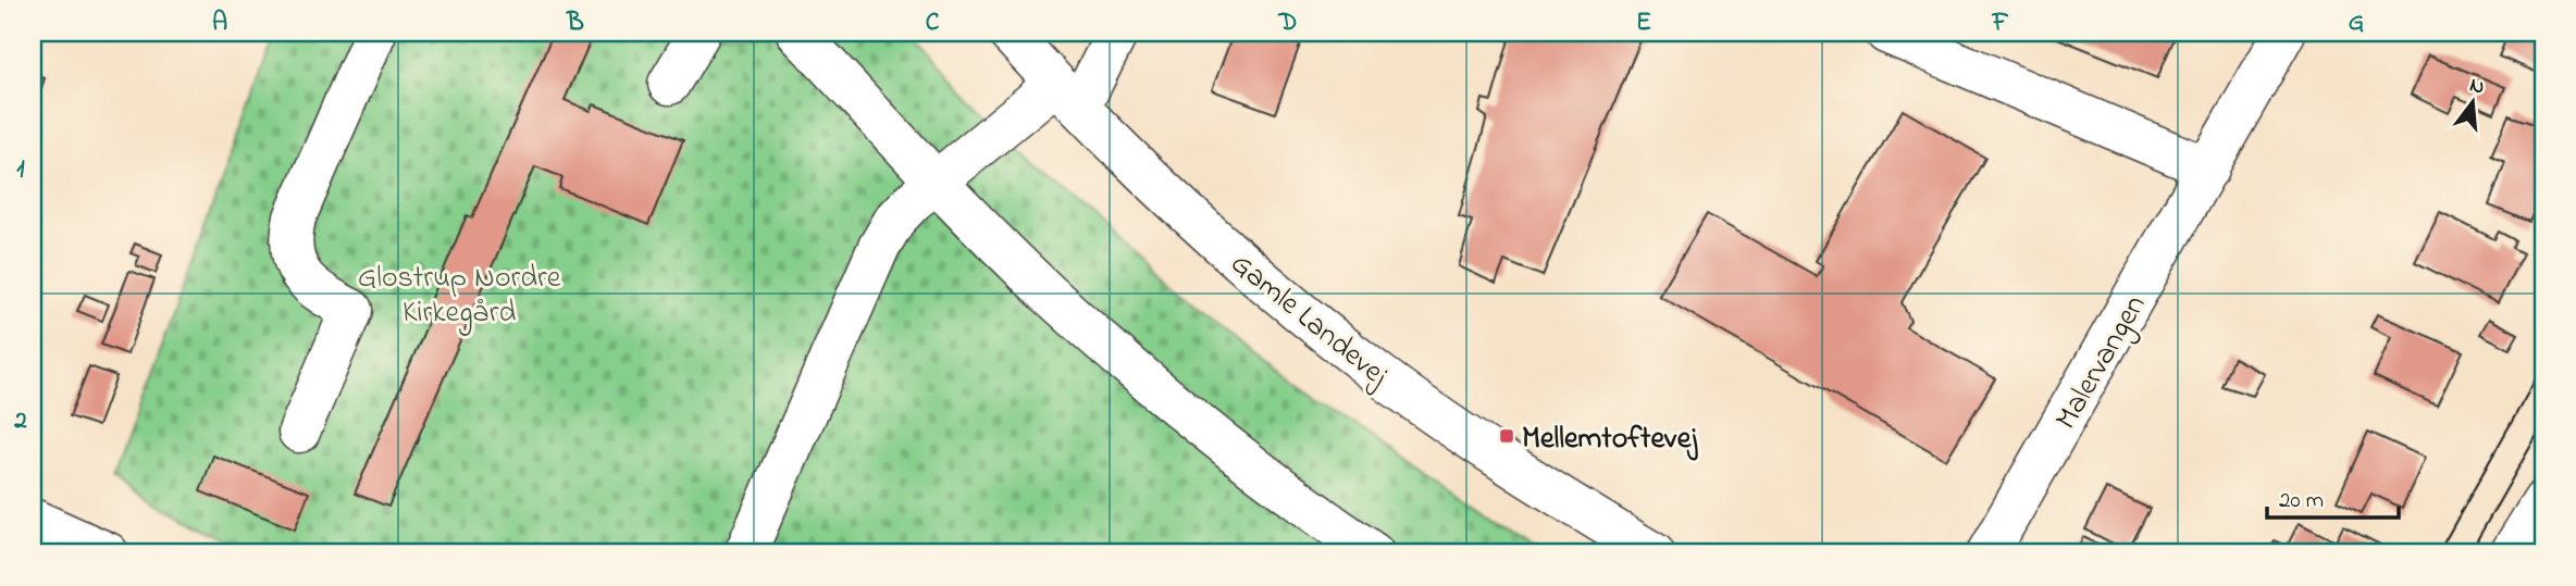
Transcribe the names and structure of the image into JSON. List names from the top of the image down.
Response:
{
  "streets": {
    "street": ["Gamle Landevej", "Malervangen"]
  },
  "parks": ["Glostrup Nordre Kirkegård"],
  "places": {
    "transit": ["Mellemtoftevej"]
  },
  "scale_bar": "20 m",
  "north": "top",
  "grid": {
    "columns": [
      "A",
      "B",
      "C",
      "D",
      "E",
      "F",
      "G"
    ],
    "rows": ["1", "2"]
  }
}
